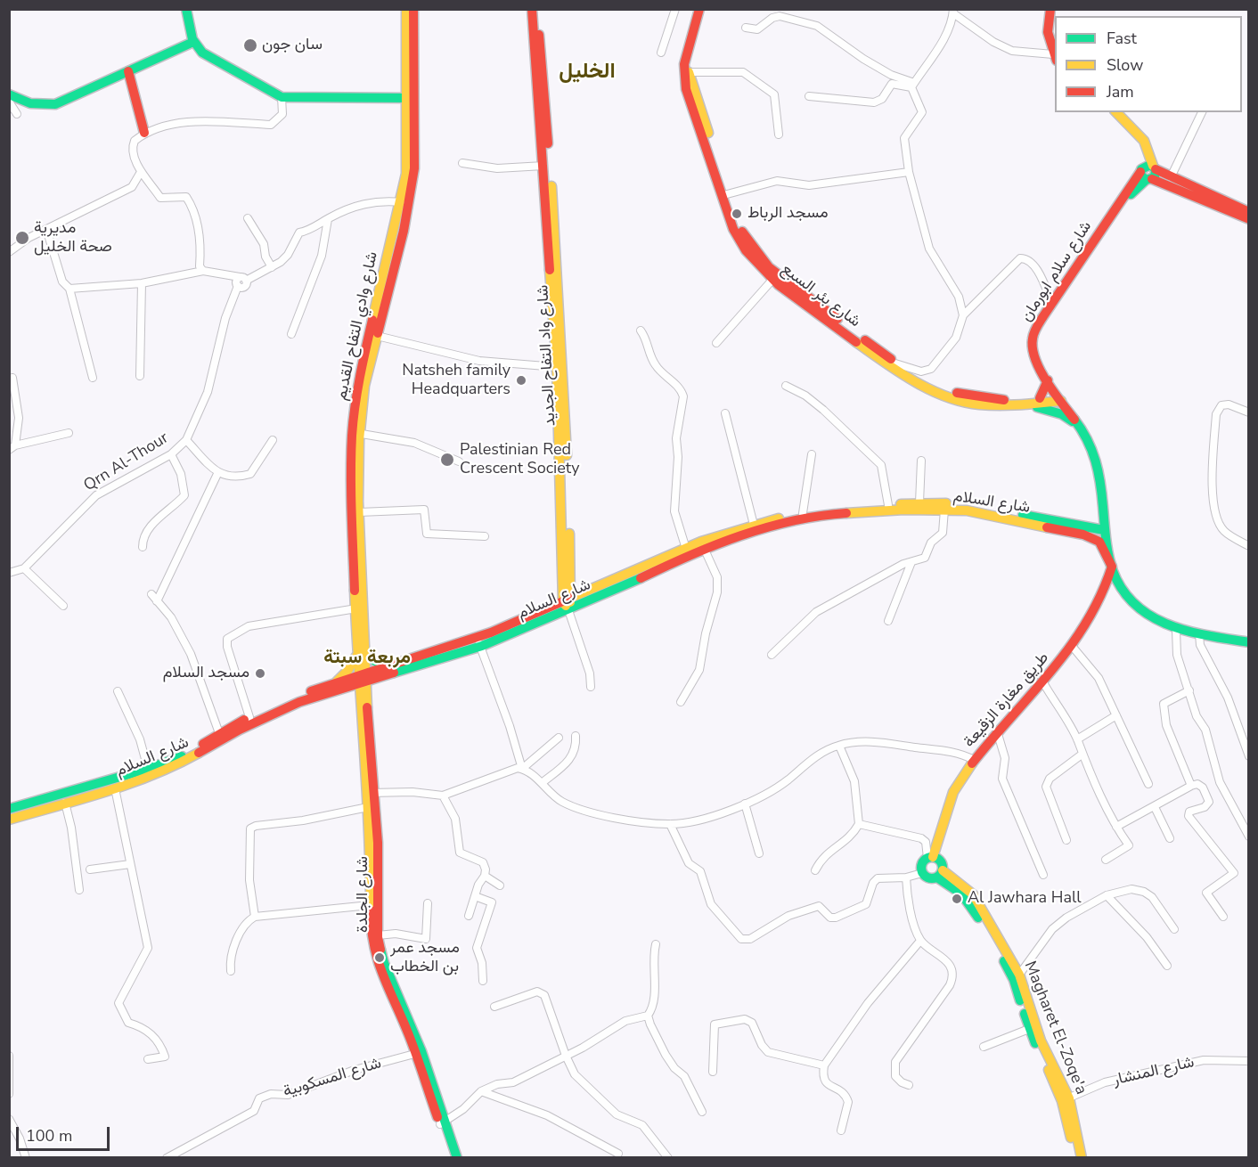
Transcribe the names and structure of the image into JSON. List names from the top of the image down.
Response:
{
  "streets": {
    "street": [
      "شارع سلام ابورمان",
      "شارع بئر السبع",
      "شارع وادي التفاح القديم",
      "شارع واد التفاح الجديد",
      "Qrn Al-Thour",
      "شارع السلام",
      "طريق مغارة الزقيعة",
      "شارع الجلدة",
      "Magharet El-Zoqe'a",
      "شارع المنشار",
      "شارع المسكوبية"
    ]
  },
  "crossings": [
    ["شارع سلام ابورمان", "شارع بئر السبع"],
    ["شارع سلام ابورمان", "شارع السلام"],
    ["شارع سلام ابورمان", "طريق مغارة الزقيعة"],
    ["شارع وادي التفاح القديم", "شارع السلام"],
    ["شارع وادي التفاح القديم", "شارع الجلدة"],
    ["شارع واد التفاح الجديد", "شارع السلام"],
    ["شارع السلام", "طريق مغارة الزقيعة"],
    ["شارع السلام", "شارع الجلدة"],
    ["طريق مغارة الزقيعة", "Magharet El-Zoqe'a"],
    ["شارع الجلدة", "شارع المسكوبية"],
    ["Magharet El-Zoqe'a", "شارع المنشار"]
  ],
  "districts": ["الخليل", "مربعة سبتة"],
  "places": [
    "سان جون",
    "مسجد الرباط",
    "مديرية صحة الخليل",
    "Natsheh family Headquarters",
    "Palestinian Red Crescent Society",
    "مسجد السلام",
    "Al Jawhara Hall",
    "مسجد عمر بن الخطاب"
  ],
  "legend": ["Fast", "Slow", "Jam"],
  "scale_bar": "100 m"
}
